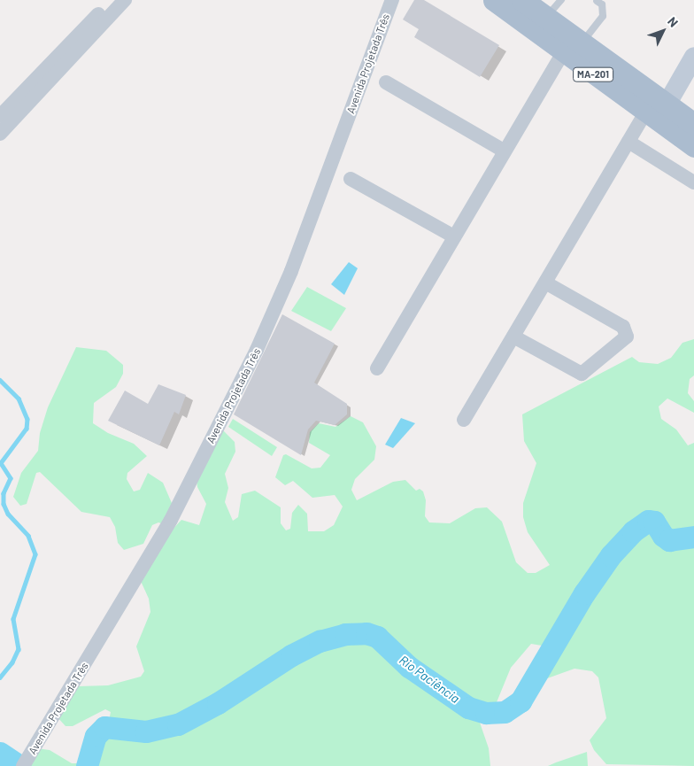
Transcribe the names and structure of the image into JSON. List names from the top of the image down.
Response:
{
  "streets": {
    "main road": ["MA-201"],
    "street": ["Avenida Projetada Três"]
  },
  "water": ["Rio Paciência"],
  "north": "top right"
}
